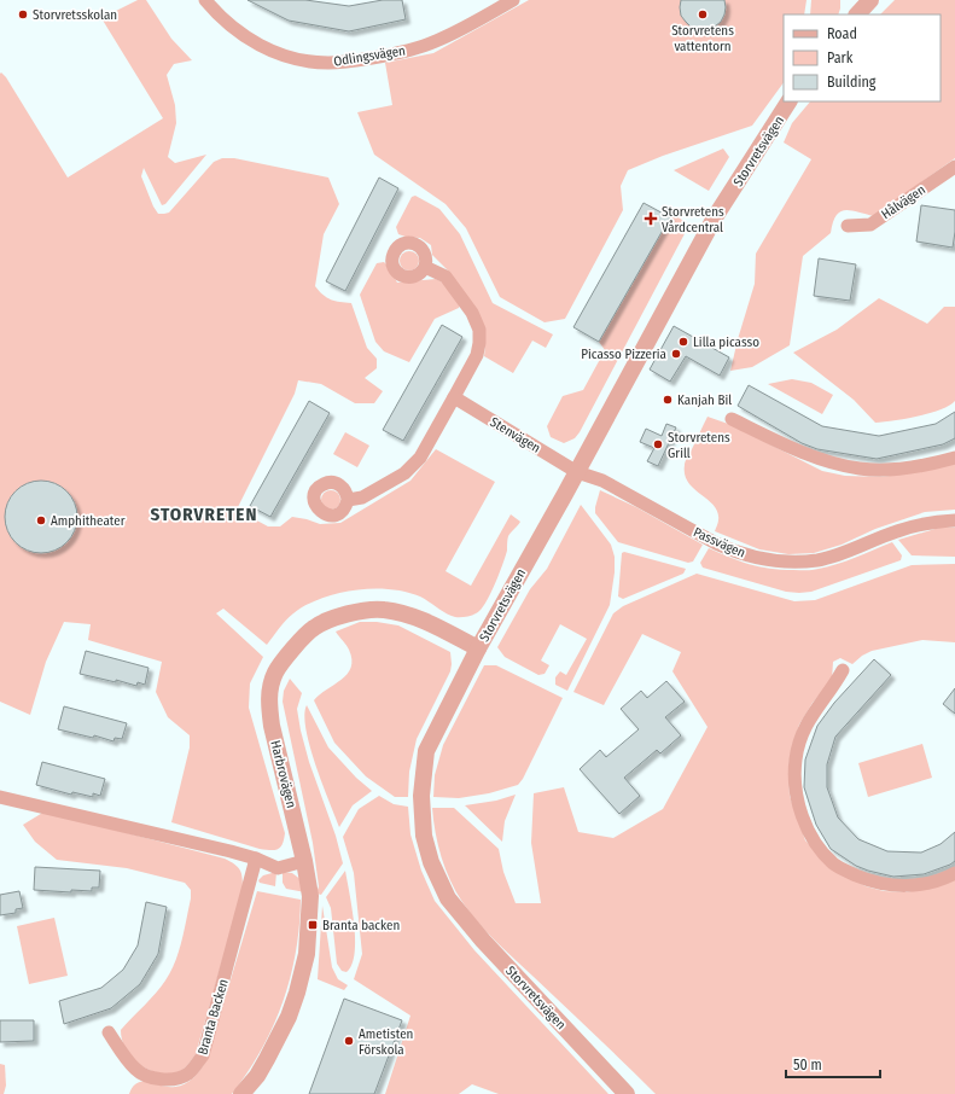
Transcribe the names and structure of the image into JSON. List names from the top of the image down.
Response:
{
  "streets": {
    "street": [
      "Odlingsvägen",
      "Storvretsvägen",
      "Hålvägen",
      "Stenvägen",
      "Passvägen",
      "Harbrovägen",
      "Branta Backen"
    ]
  },
  "crossings": [
    ["Storvretsvägen", "Stenvägen"],
    ["Storvretsvägen", "Passvägen"],
    ["Storvretsvägen", "Harbrovägen"],
    ["Stenvägen", "Passvägen"]
  ],
  "districts": ["STORVRETEN"],
  "places": {
    "other": [
      "Storvretsskolan",
      "Storvretens vattentorn",
      "Lilla picasso",
      "Picasso Pizzeria",
      "Kanjah Bil",
      "Storvretens Grill",
      "Amphitheater",
      "Ametisten Förskola"
    ],
    "health": ["Storvretens Vårdcentral"],
    "transit": ["Branta backen"]
  },
  "legend": ["Road", "Park", "Building"],
  "scale_bar": "50 m"
}
